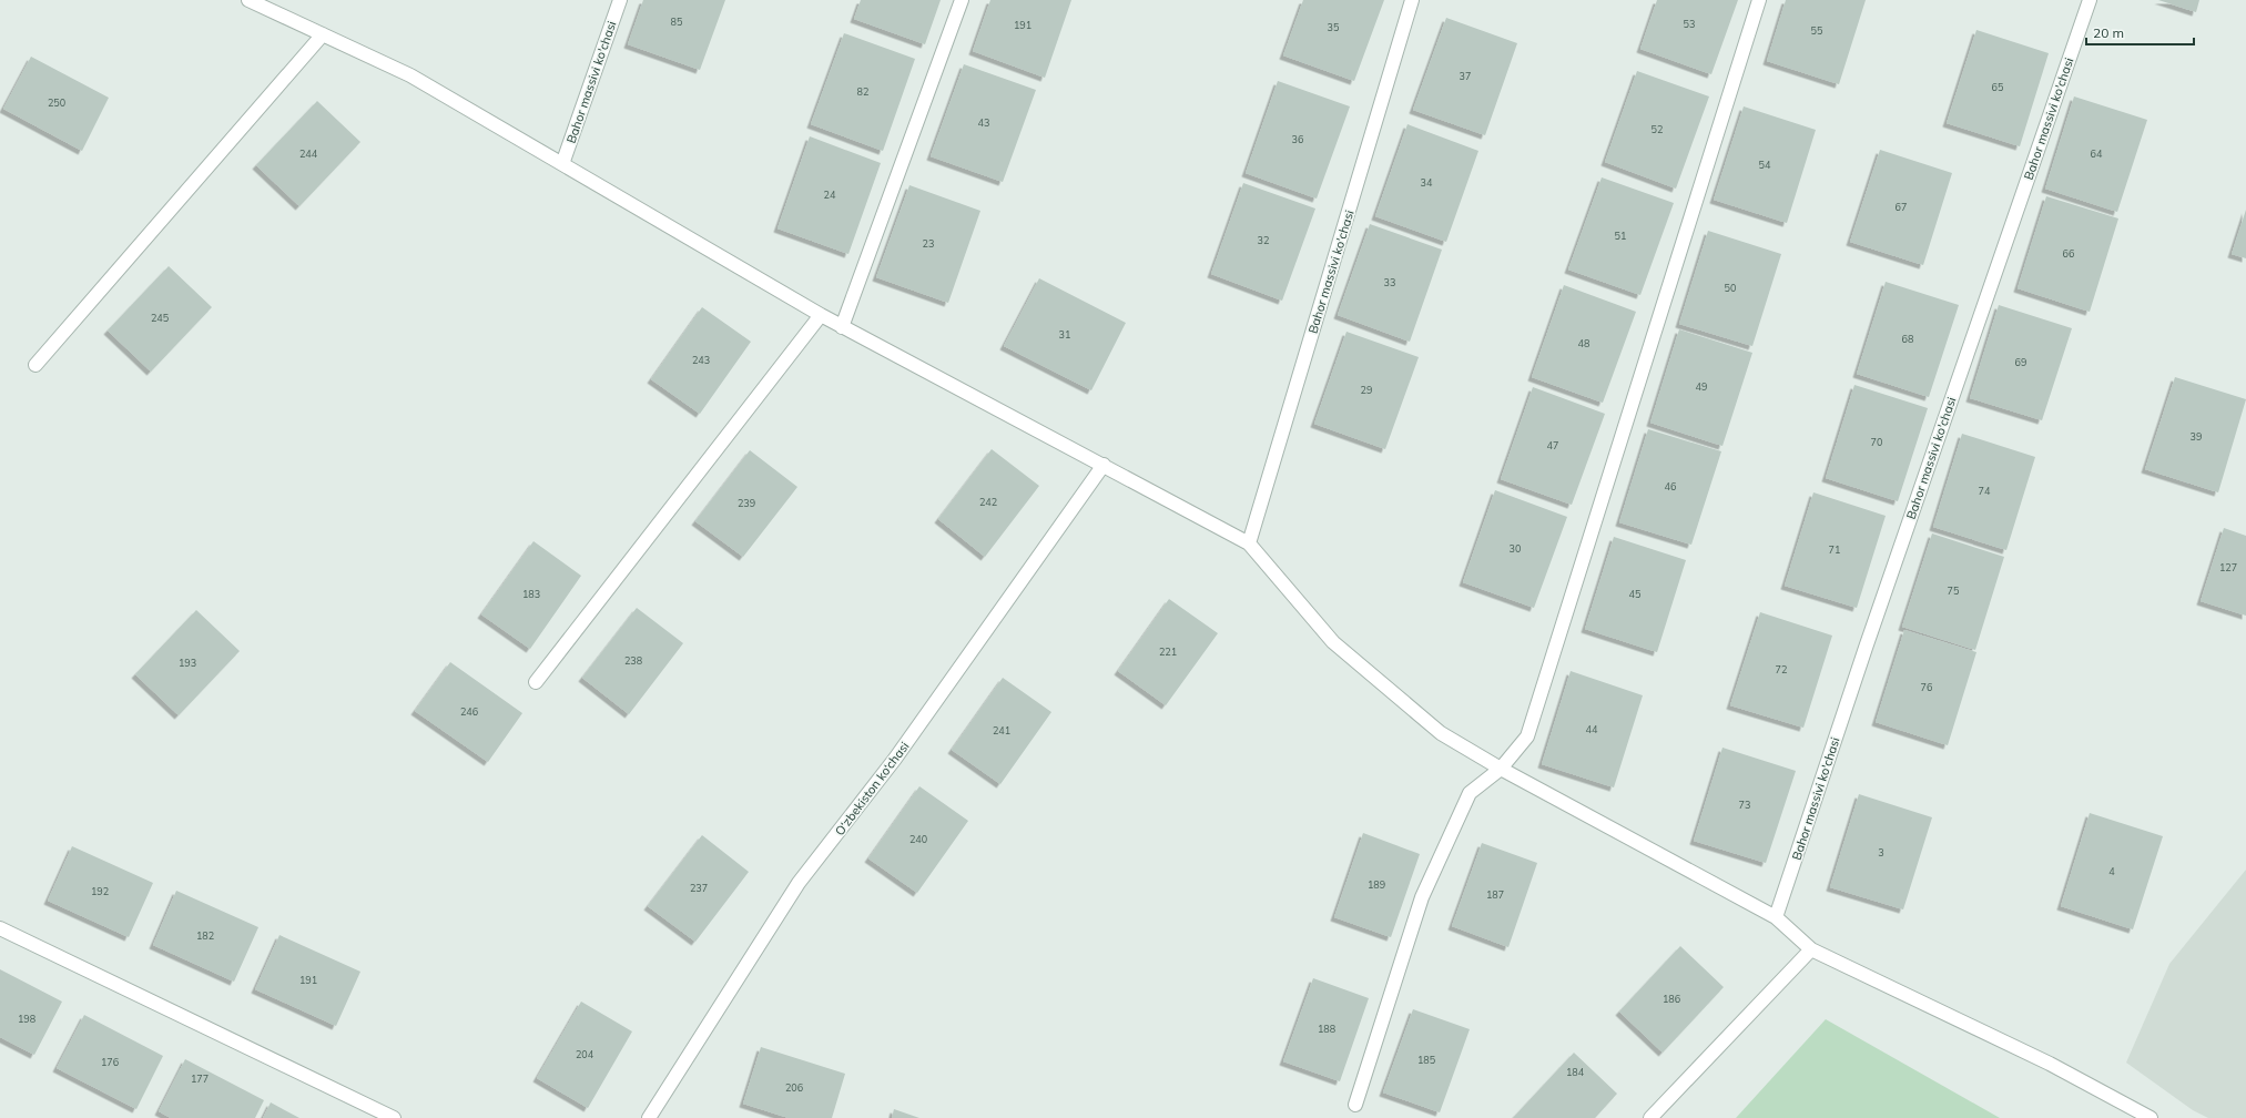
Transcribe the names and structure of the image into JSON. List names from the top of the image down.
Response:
{
  "streets": {
    "street": ["Bahor massivi ko'chasi", "O‘zbekiston ko‘chasi"]
  },
  "house_numbers": [
    "85",
    "53",
    "191",
    "35",
    "55",
    "37",
    "65",
    "82",
    "250",
    "43",
    "52",
    "36",
    "244",
    "64",
    "54",
    "34",
    "24",
    "67",
    "51",
    "32",
    "23",
    "66",
    "33",
    "50",
    "245",
    "31",
    "68",
    "48",
    "243",
    "69",
    "49",
    "29",
    "39",
    "70",
    "47",
    "46",
    "74",
    "242",
    "239",
    "30",
    "71",
    "127",
    "75",
    "183",
    "45",
    "221",
    "238",
    "193",
    "72",
    "76",
    "246",
    "44",
    "241",
    "73",
    "240",
    "3",
    "4",
    "189",
    "237",
    "192",
    "187",
    "182",
    "191",
    "186",
    "198",
    "188",
    "204",
    "185",
    "176",
    "184",
    "177",
    "206"
  ],
  "scale_bar": "20 m"
}
